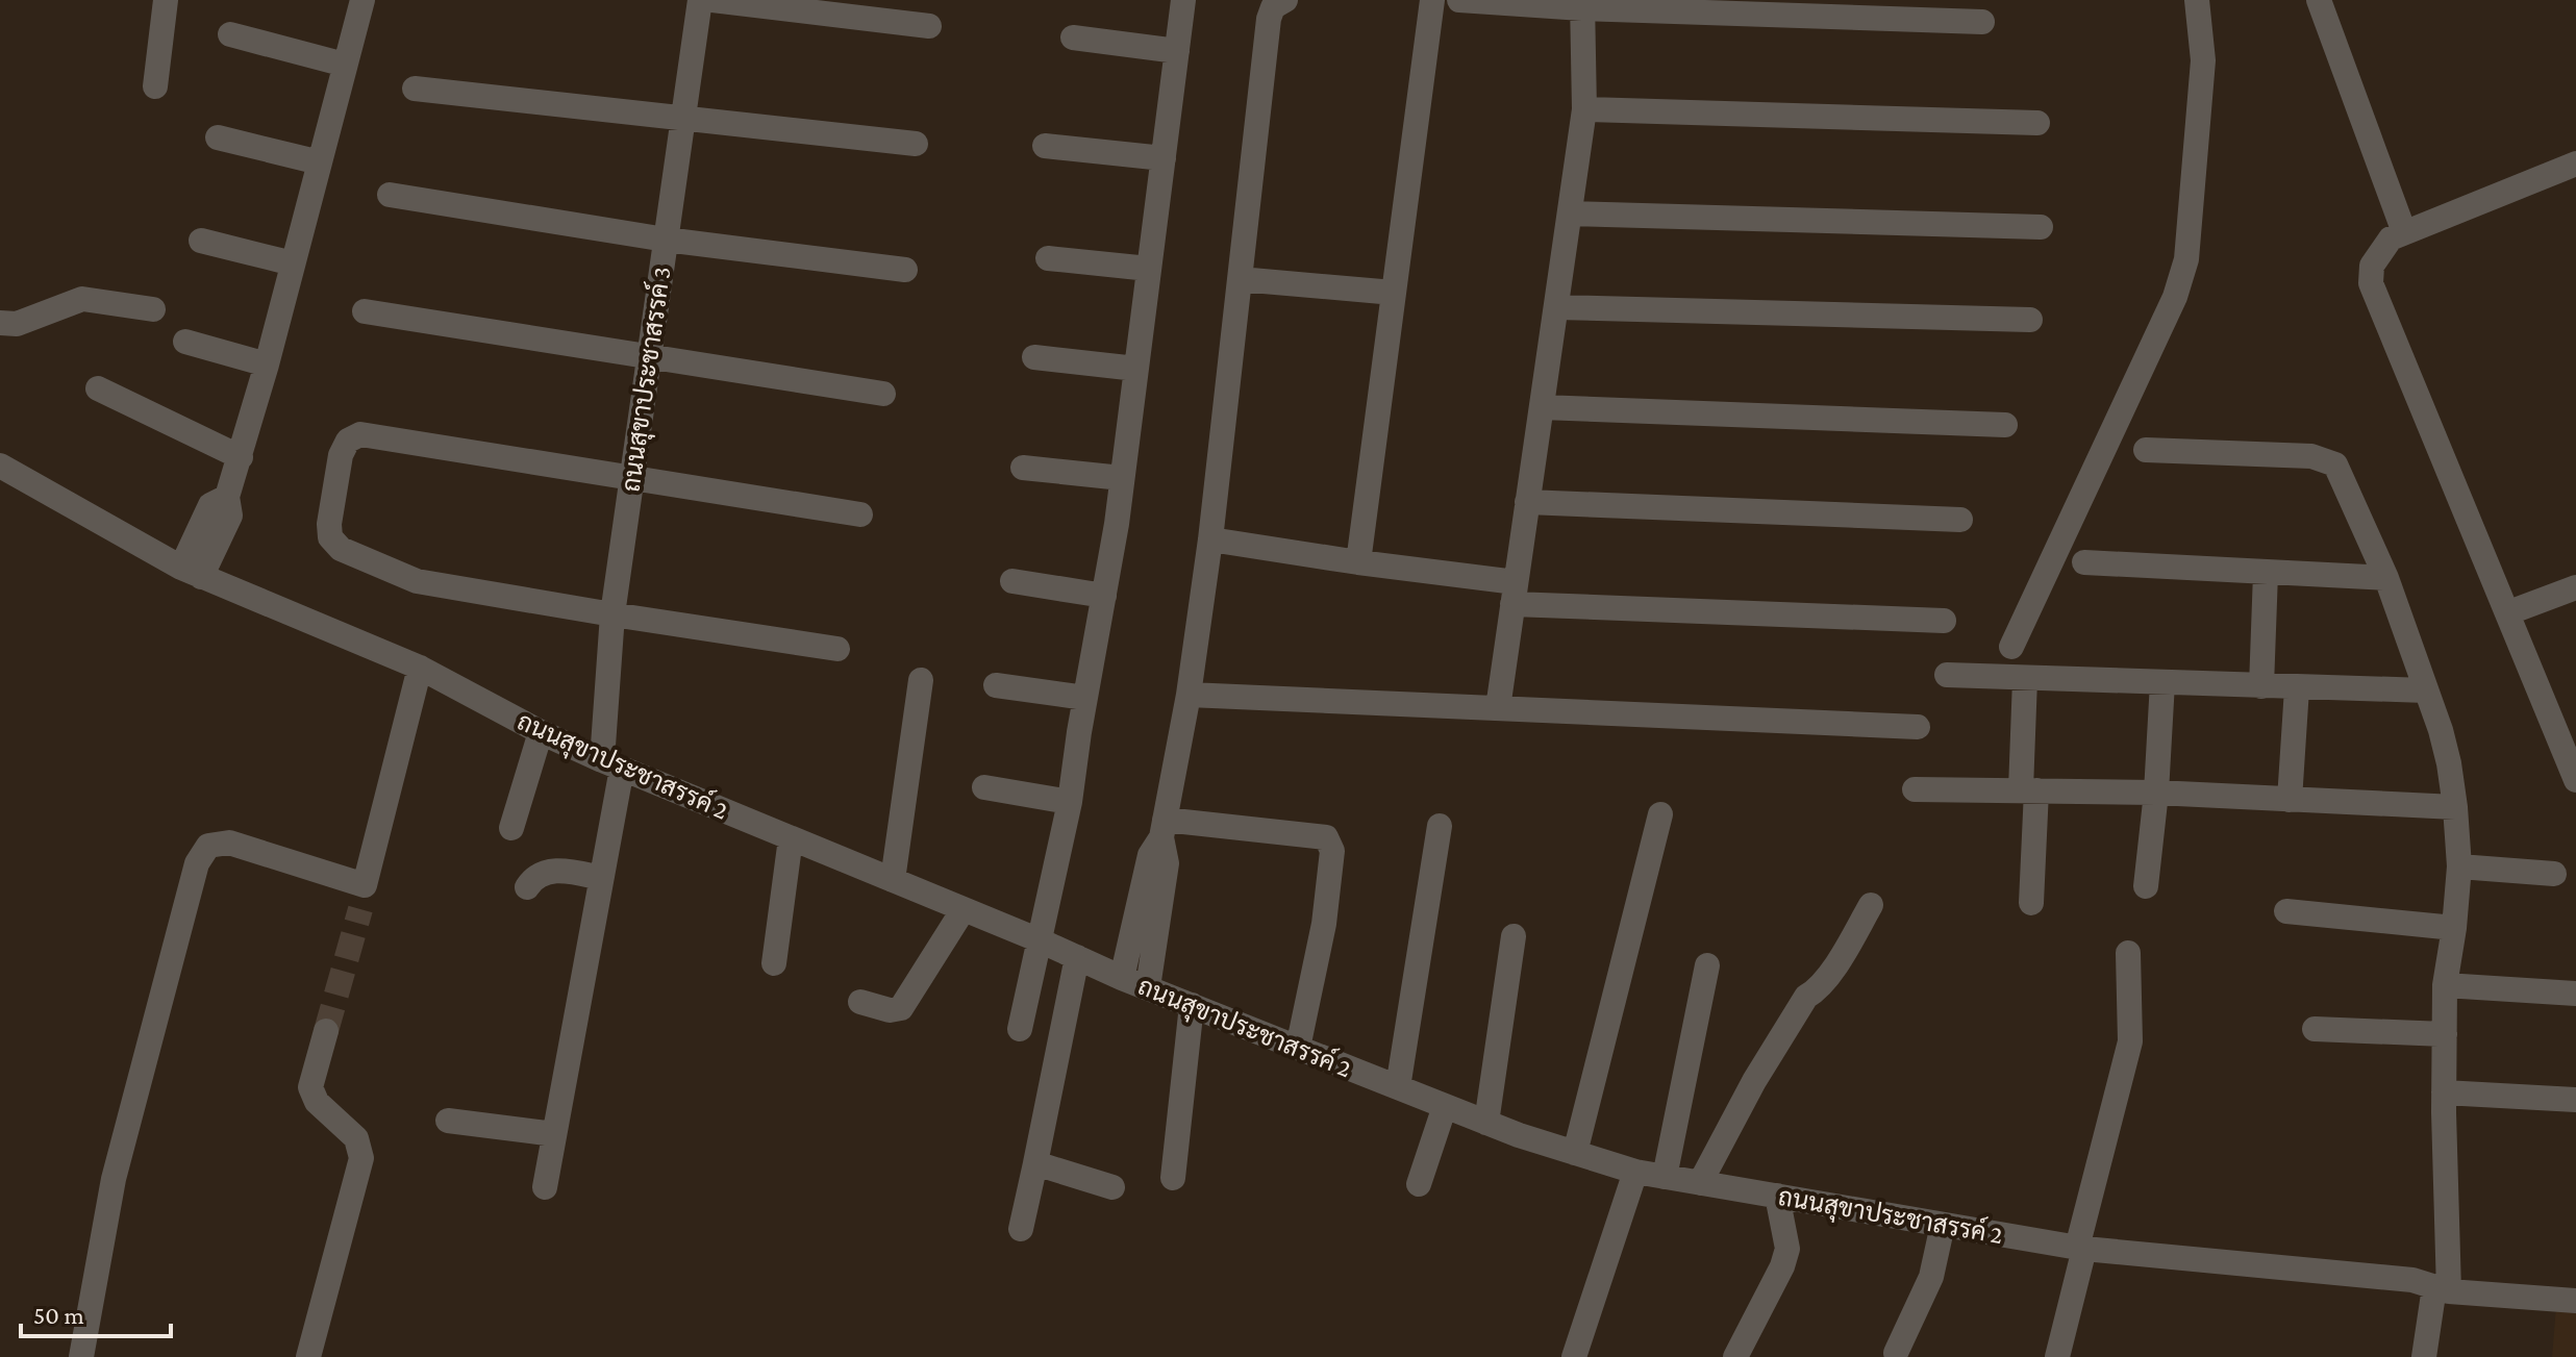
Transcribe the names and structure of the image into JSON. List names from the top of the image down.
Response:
{
  "streets": {
    "street": ["ถนนสุขาประชาสรรค์ 3", "ถนนสุขาประชาสรรค์ 2"]
  },
  "crossings": [
    ["ถนนสุขาประชาสรรค์ 3", "ถนนสุขาประชาสรรค์ 2"]
  ],
  "scale_bar": "50 m"
}
